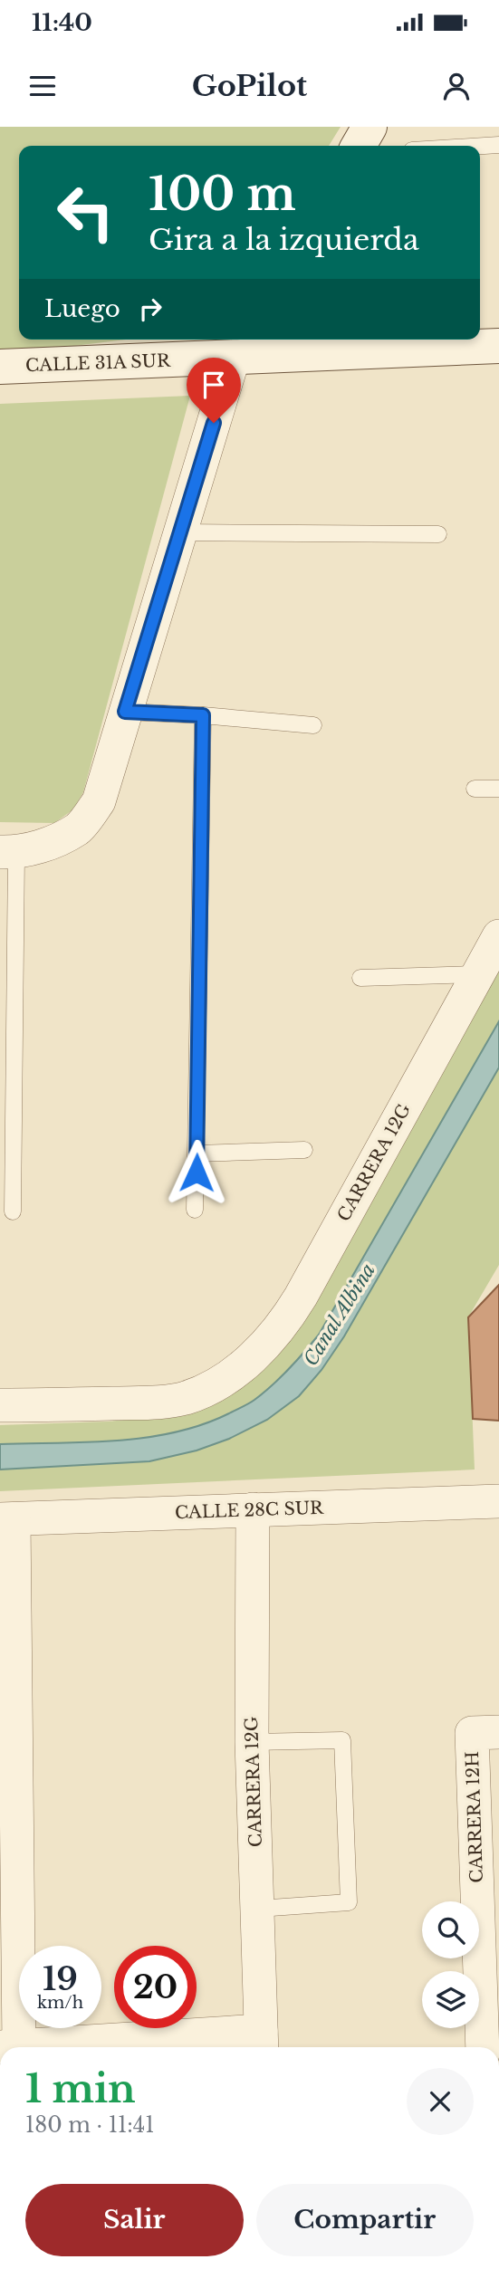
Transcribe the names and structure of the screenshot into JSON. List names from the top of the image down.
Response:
{
  "streets": {
    "street": [
      "CALLE 31A SUR",
      "CARRERA 12G",
      "CALLE 28C SUR",
      "CARRERA 12H"
    ]
  },
  "crossings": [
    ["CARRERA 12G", "CALLE 28C SUR"]
  ],
  "water": ["Canal Albina"],
  "page": {
    "status": "11:40",
    "header": "GoPilot",
    "turn": ["100 m", "Gira a la izquierda"],
    "then": "Luego",
    "speed": "19 km/h",
    "limit": "20",
    "heading": ["1 min", "180 m · 11:41"],
    "buttons": ["Salir", "Compartir"]
  }
}
